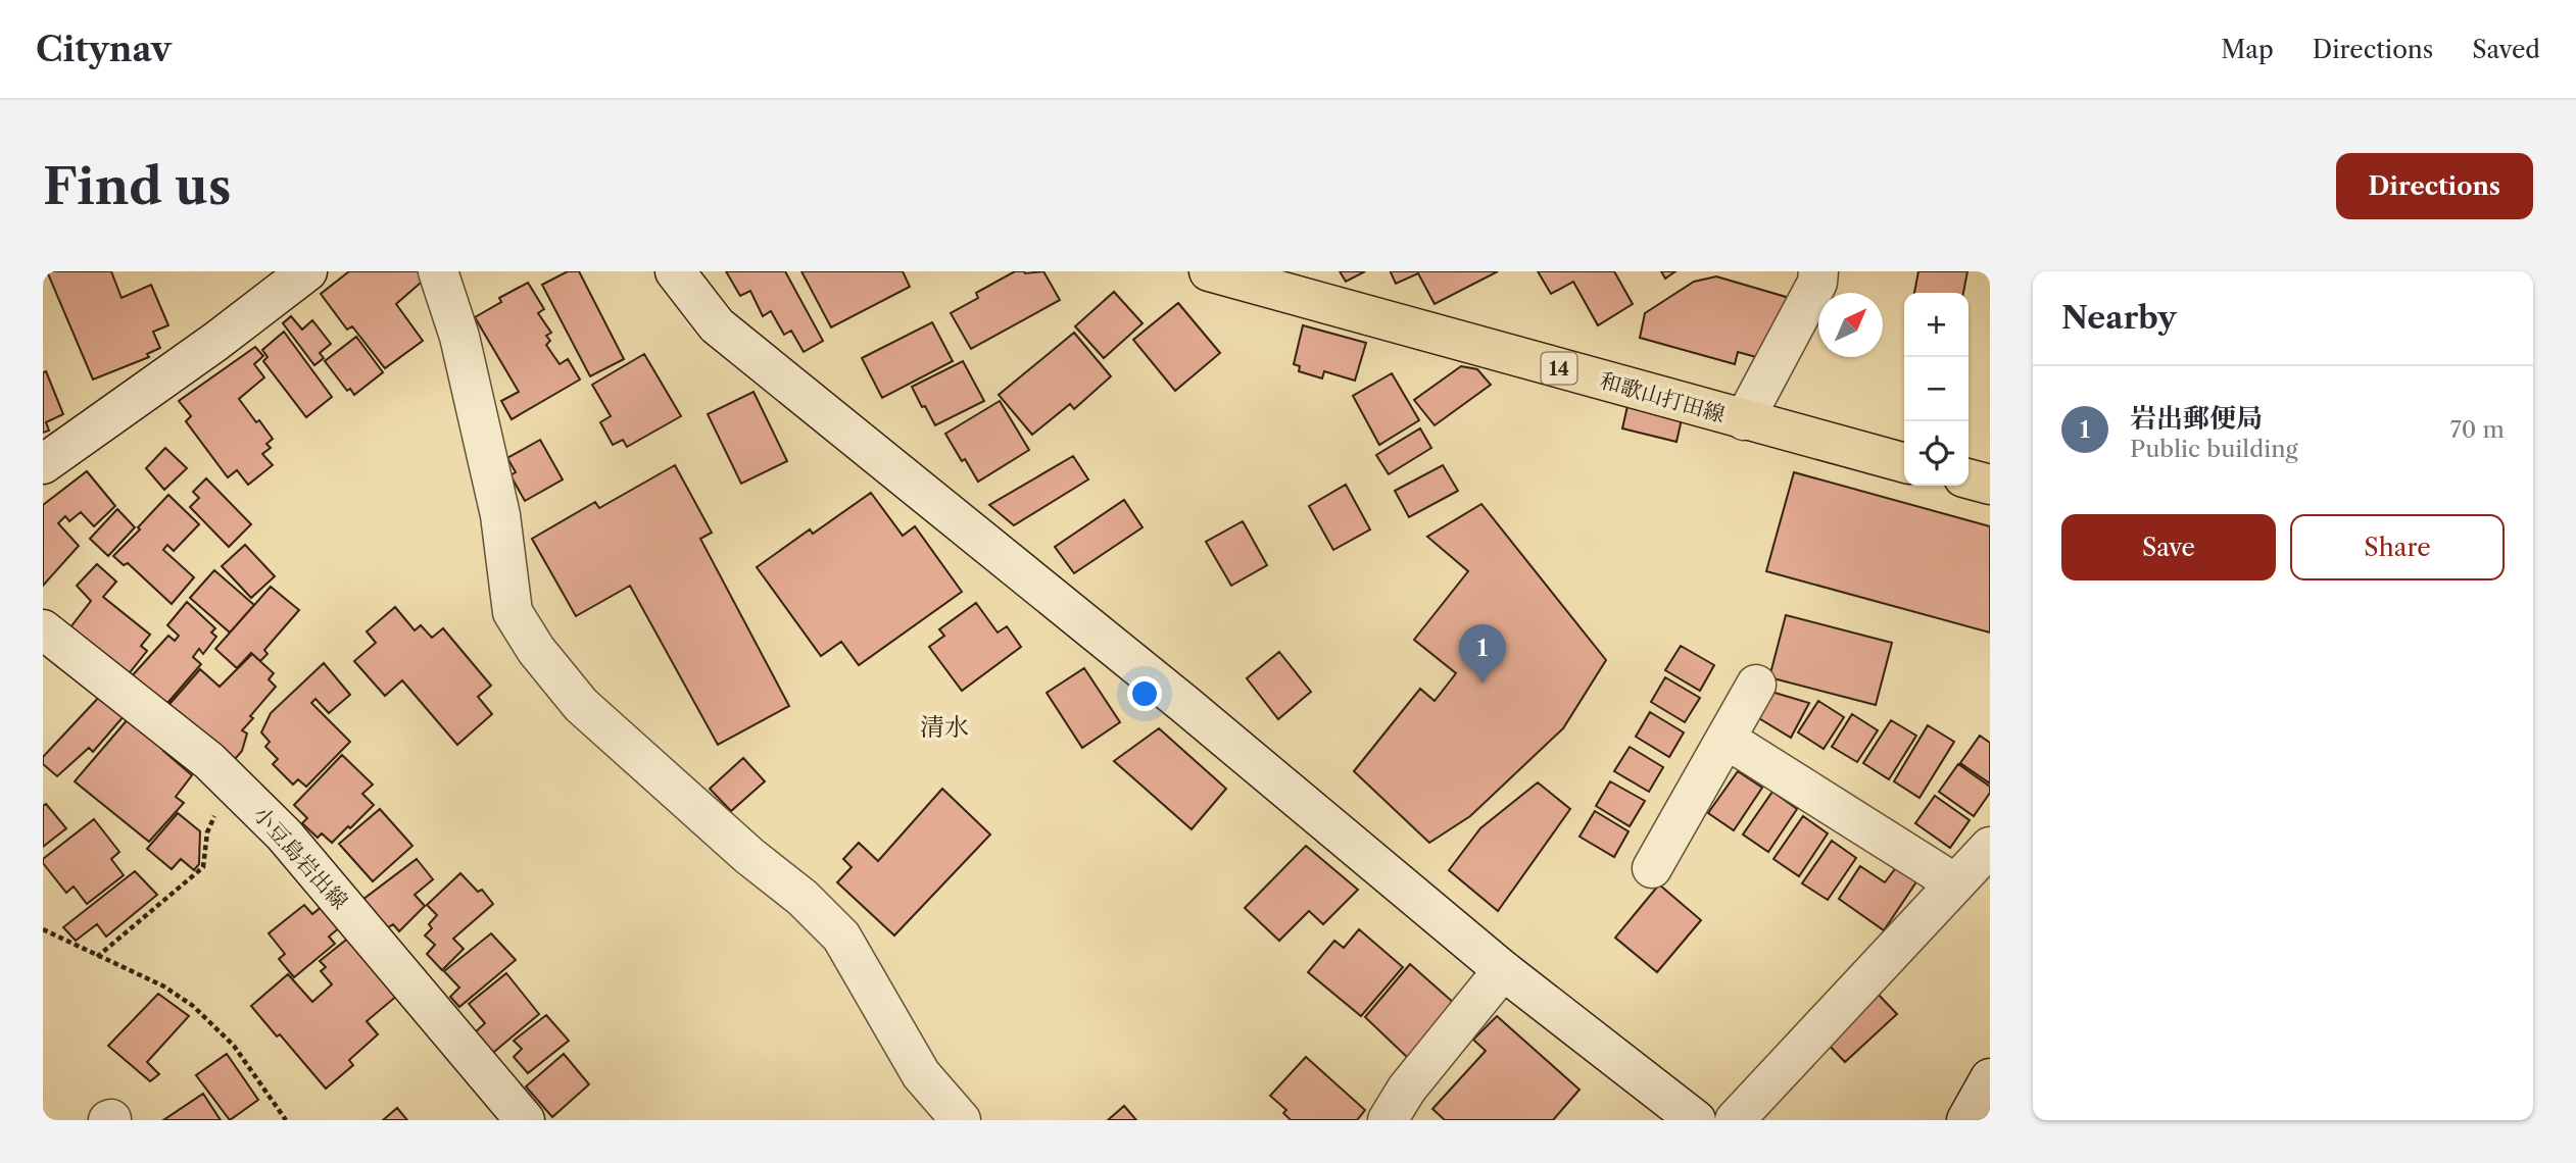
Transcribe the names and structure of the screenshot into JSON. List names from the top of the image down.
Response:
{
  "streets": {
    "main road": ["14", "和歌山打田線"],
    "street": ["小豆島岩出線"]
  },
  "districts": ["清水"],
  "north": "top right",
  "page": {
    "header": "Citynav",
    "nav": ["Map", "Directions", "Saved"],
    "buttons": [
      "Directions",
      ["Save", "Share"]
    ],
    "title": "Find us",
    "heading": "Nearby",
    "map_buttons": ["+", "−"],
    "list": [
      {
        "mark": "1",
        "name": "岩出郵便局",
        "note": "Public building",
        "value": "70 m"
      }
    ],
    "pins": "1"
  }
}
